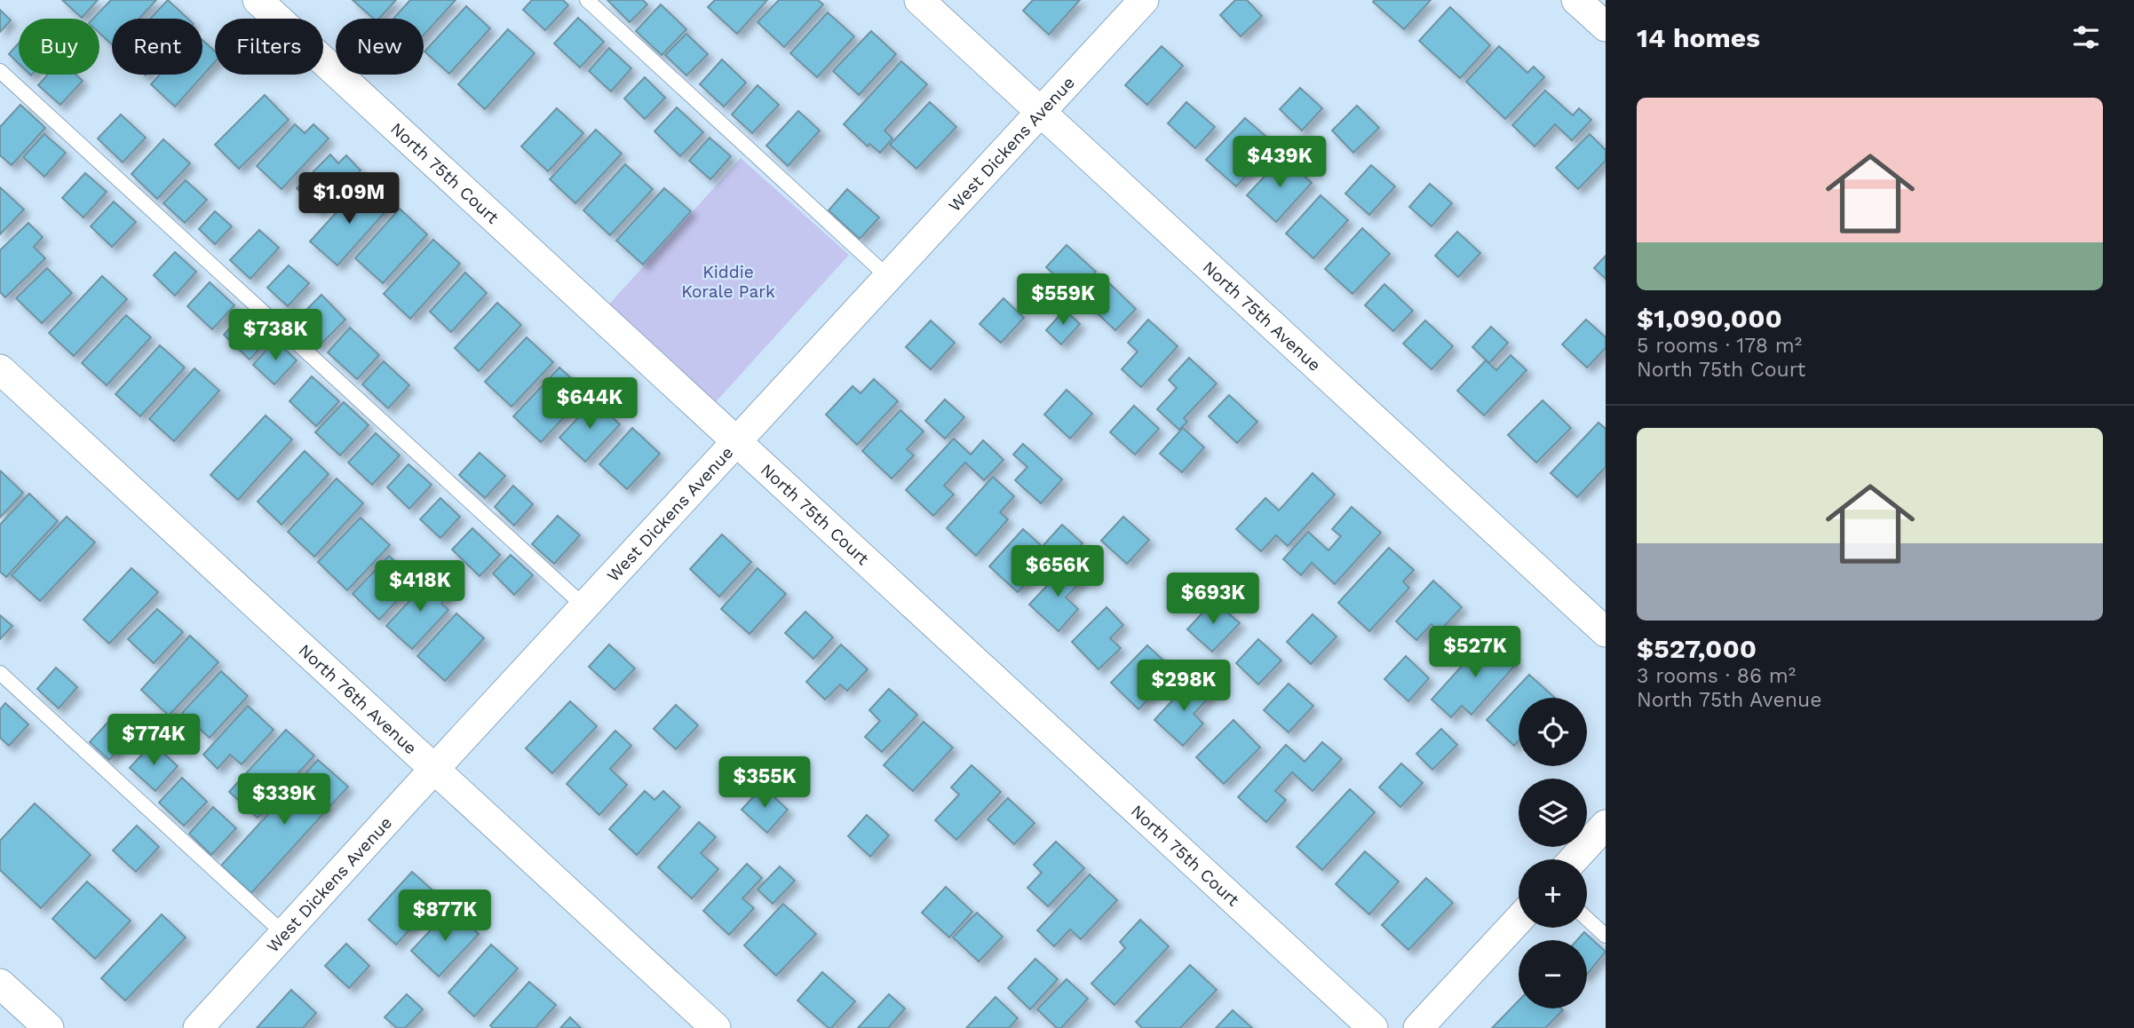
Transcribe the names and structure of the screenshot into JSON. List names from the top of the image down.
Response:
{
  "streets": {
    "street": [
      "West Dickens Avenue",
      "North 75th Court",
      "North 75th Avenue",
      "North 76th Avenue"
    ]
  },
  "crossings": [
    ["West Dickens Avenue", "North 75th Court"],
    ["West Dickens Avenue", "North 75th Avenue"],
    ["West Dickens Avenue", "North 76th Avenue"]
  ],
  "parks": ["Kiddie Korale Park"],
  "page": {
    "heading": "14 homes",
    "chip": [
      "Buy",
      "Rent",
      "Filters",
      "New"
    ],
    "list": [
      {
        "name": "$1,090,000",
        "note": "5 rooms · 178 m² · North 75th Court"
      },
      {
        "name": "$527,000",
        "note": "3 rooms · 86 m² · North 75th Avenue"
      }
    ],
    "price": [
      "$439K",
      "$1.09M",
      "$559K",
      "$738K",
      "$644K",
      "$656K",
      "$418K",
      "$693K",
      "$527K",
      "$298K",
      "$774K",
      "$355K",
      "$339K",
      "$877K"
    ],
    "map_buttons": ["+", "−"]
  }
}
